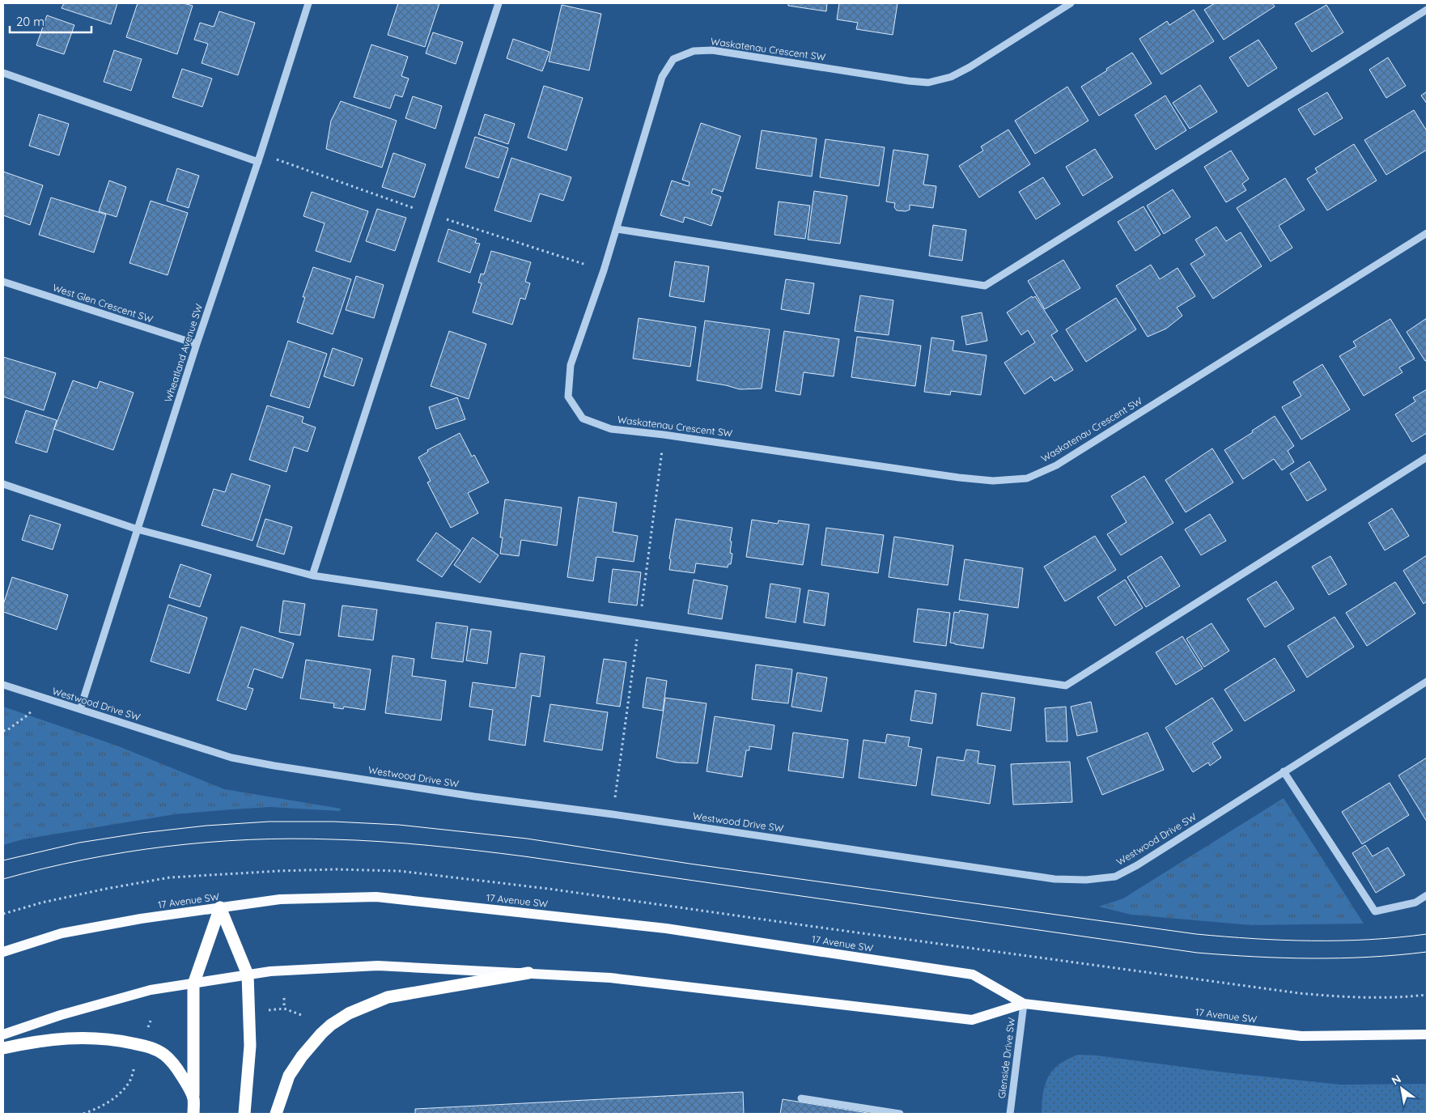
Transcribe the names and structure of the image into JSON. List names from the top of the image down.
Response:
{
  "streets": {
    "main road": ["17 Avenue SW"],
    "street": [
      "Waskatenau Crescent SW",
      "West Glen Crescent SW",
      "Wheatland Avenue SW",
      "Westwood Drive SW",
      "Glenside Drive SW"
    ]
  },
  "crossings": [
    ["West Glen Crescent SW", "Wheatland Avenue SW"],
    ["Wheatland Avenue SW", "Westwood Drive SW"],
    ["17 Avenue SW", "Glenside Drive SW"]
  ],
  "scale_bar": "20 m",
  "north": "top left"
}
